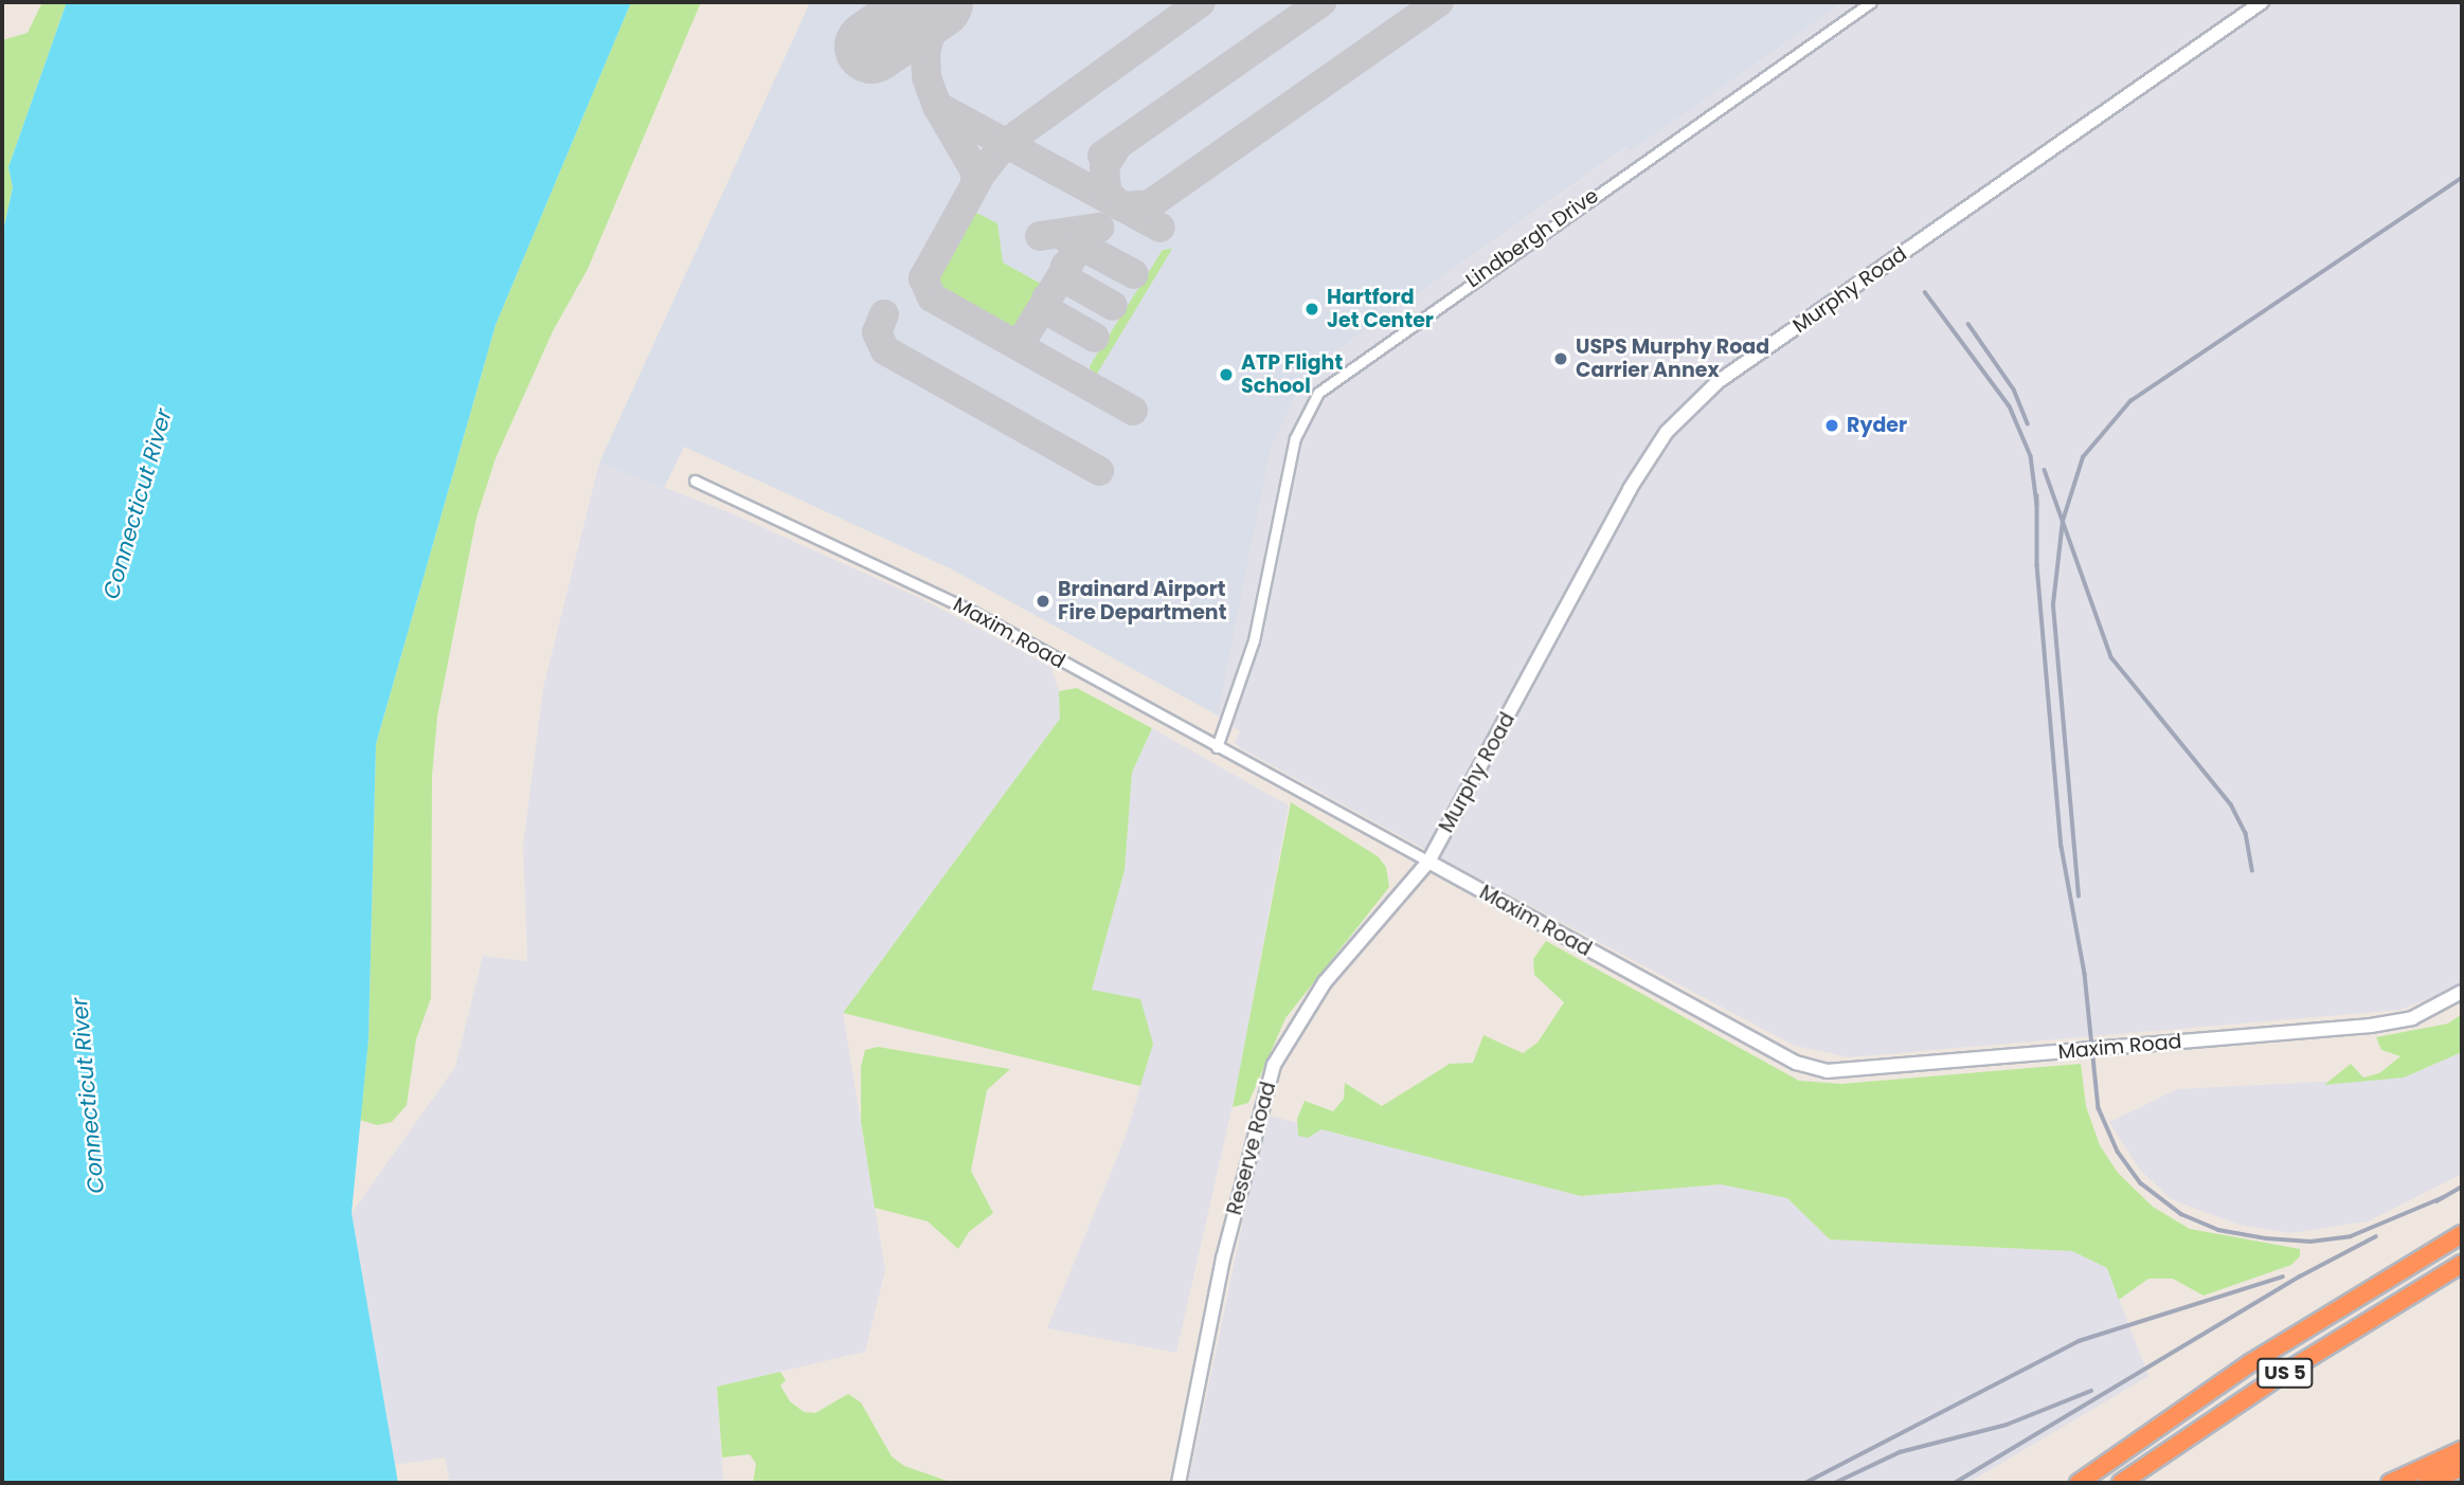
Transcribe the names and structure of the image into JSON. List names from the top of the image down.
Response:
{
  "streets": {
    "highway": ["US 5"],
    "street": [
      "Lindbergh Drive",
      "Murphy Road",
      "Maxim Road",
      "Reserve Road"
    ]
  },
  "crossings": [
    ["Lindbergh Drive", "Maxim Road"],
    ["Murphy Road", "Maxim Road"],
    ["Murphy Road", "Reserve Road"],
    ["Maxim Road", "Reserve Road"]
  ],
  "water": ["Connecticut River"],
  "places": [
    "Hartford Jet Center",
    "USPS Murphy Road Carrier Annex",
    "ATP Flight School",
    "Ryder",
    "Brainard Airport Fire Department"
  ]
}
